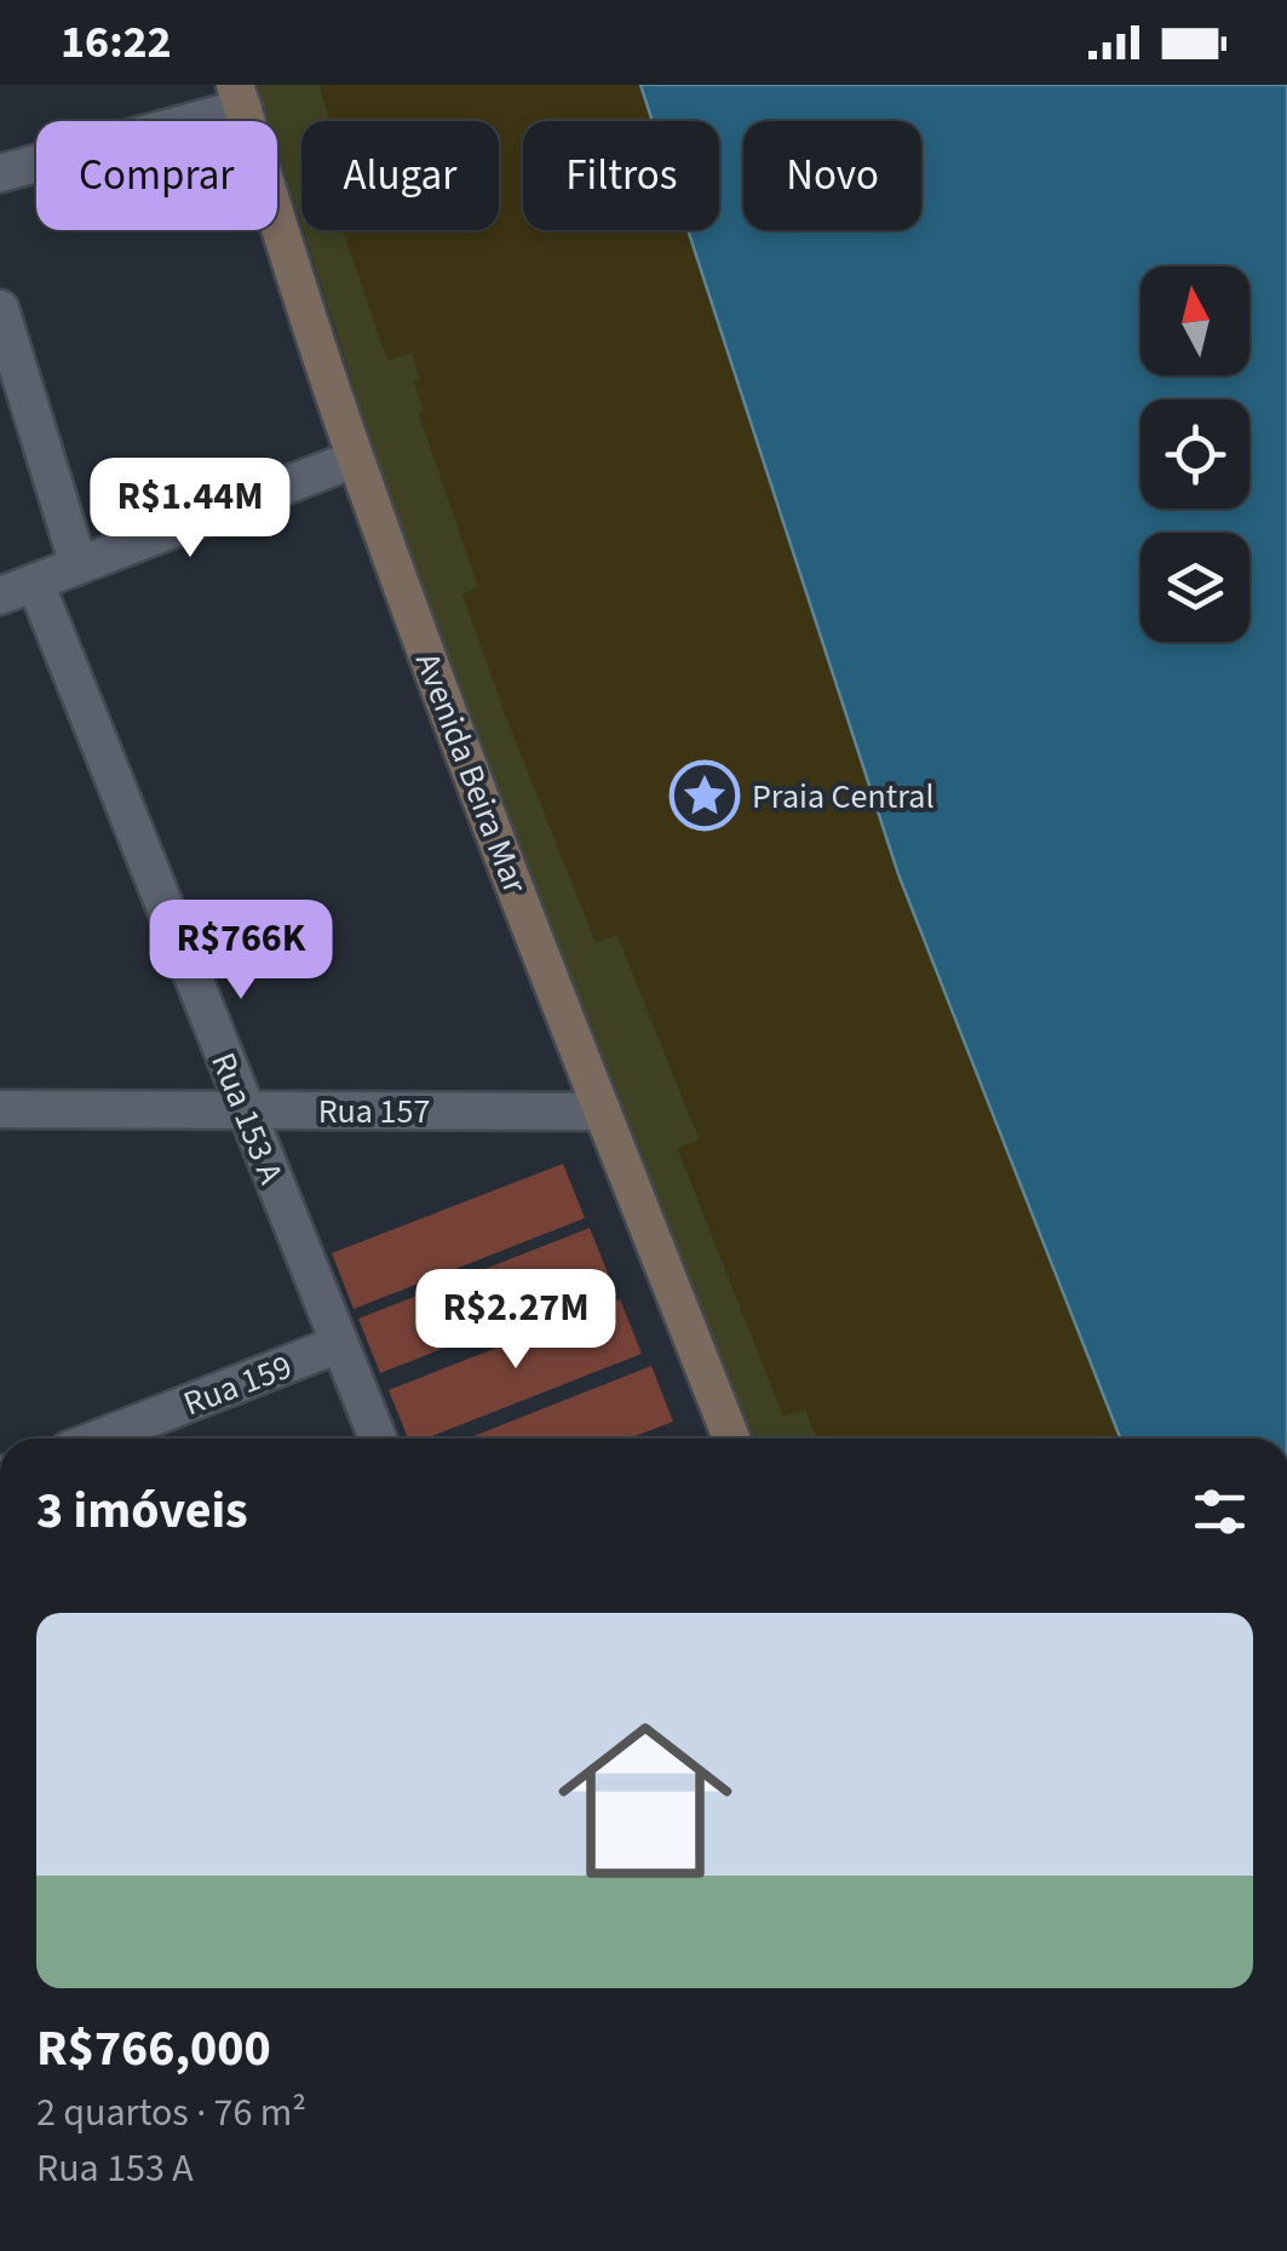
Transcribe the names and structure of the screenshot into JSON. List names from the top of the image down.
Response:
{
  "streets": {
    "main road": ["Avenida Beira Mar"],
    "street": ["Rua 157", "Rua 153 A", "Rua 159"]
  },
  "crossings": [
    ["Avenida Beira Mar", "Rua 157"],
    ["Rua 157", "Rua 153 A"],
    ["Rua 153 A", "Rua 159"]
  ],
  "places": {
    "place": ["Praia Central"]
  },
  "north": "top",
  "page": {
    "status": "16:22",
    "chip": [
      "Comprar",
      "Alugar",
      "Filtros",
      "Novo"
    ],
    "price": ["R$1.44M", "R$766K", "R$2.27M"],
    "heading": "3 imóveis",
    "list": [
      {
        "name": "R$766,000",
        "note": "2 quartos · 76 m² · Rua 153 A"
      }
    ]
  }
}
